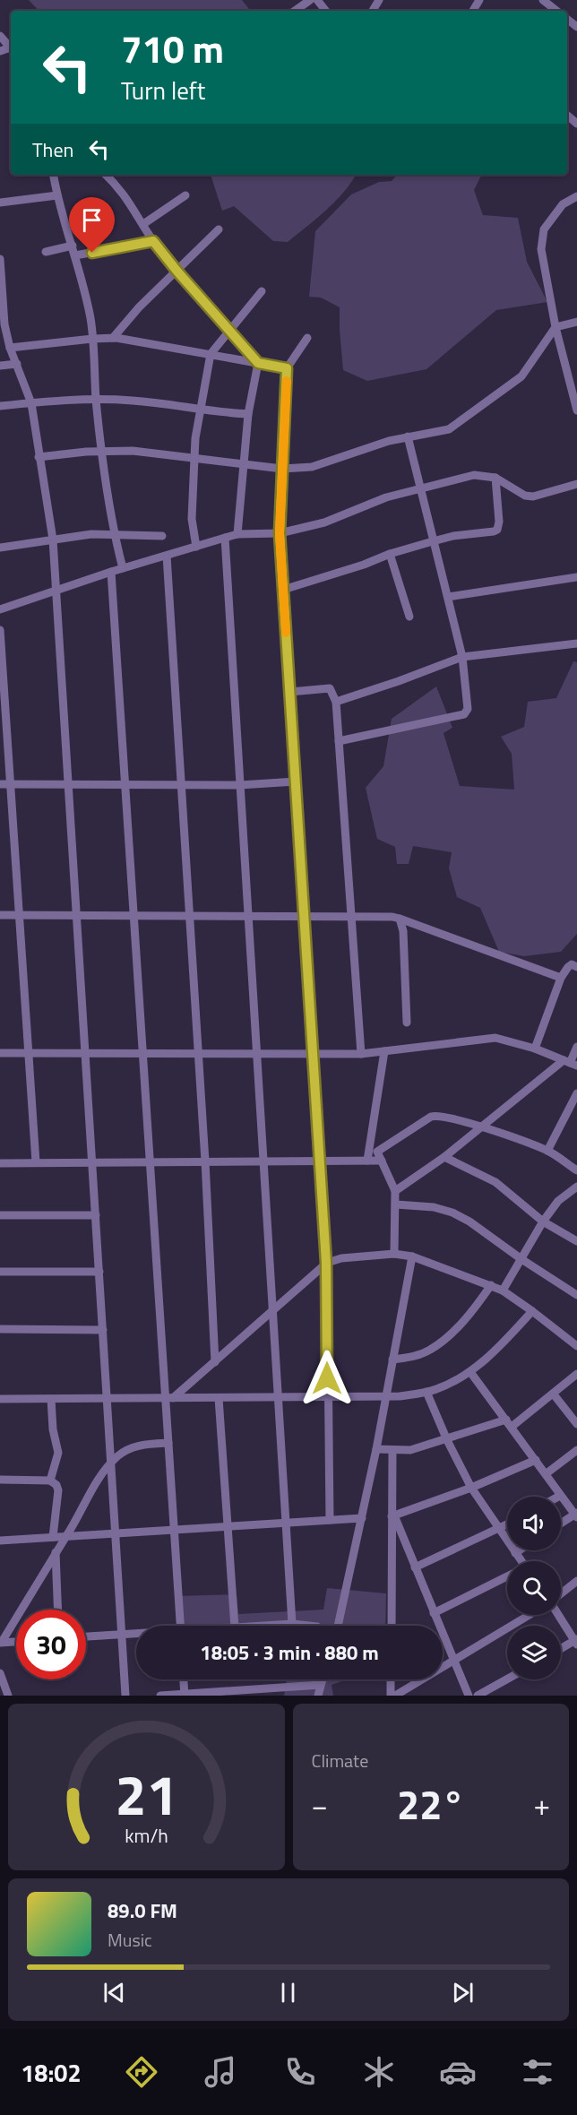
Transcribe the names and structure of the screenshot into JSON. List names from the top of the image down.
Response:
{
  "page": {
    "turn": ["710 m", "Turn left"],
    "then": "Then",
    "limit": "30",
    "trip": "18:05 · 3 min · 880 m",
    "tile": "Climate",
    "heat": ["−", "22°", "+"],
    "song": ["89.0 FM", "Music"],
    "tabs": "18:02",
    "gauge": ["21", "km/h"]
  }
}
